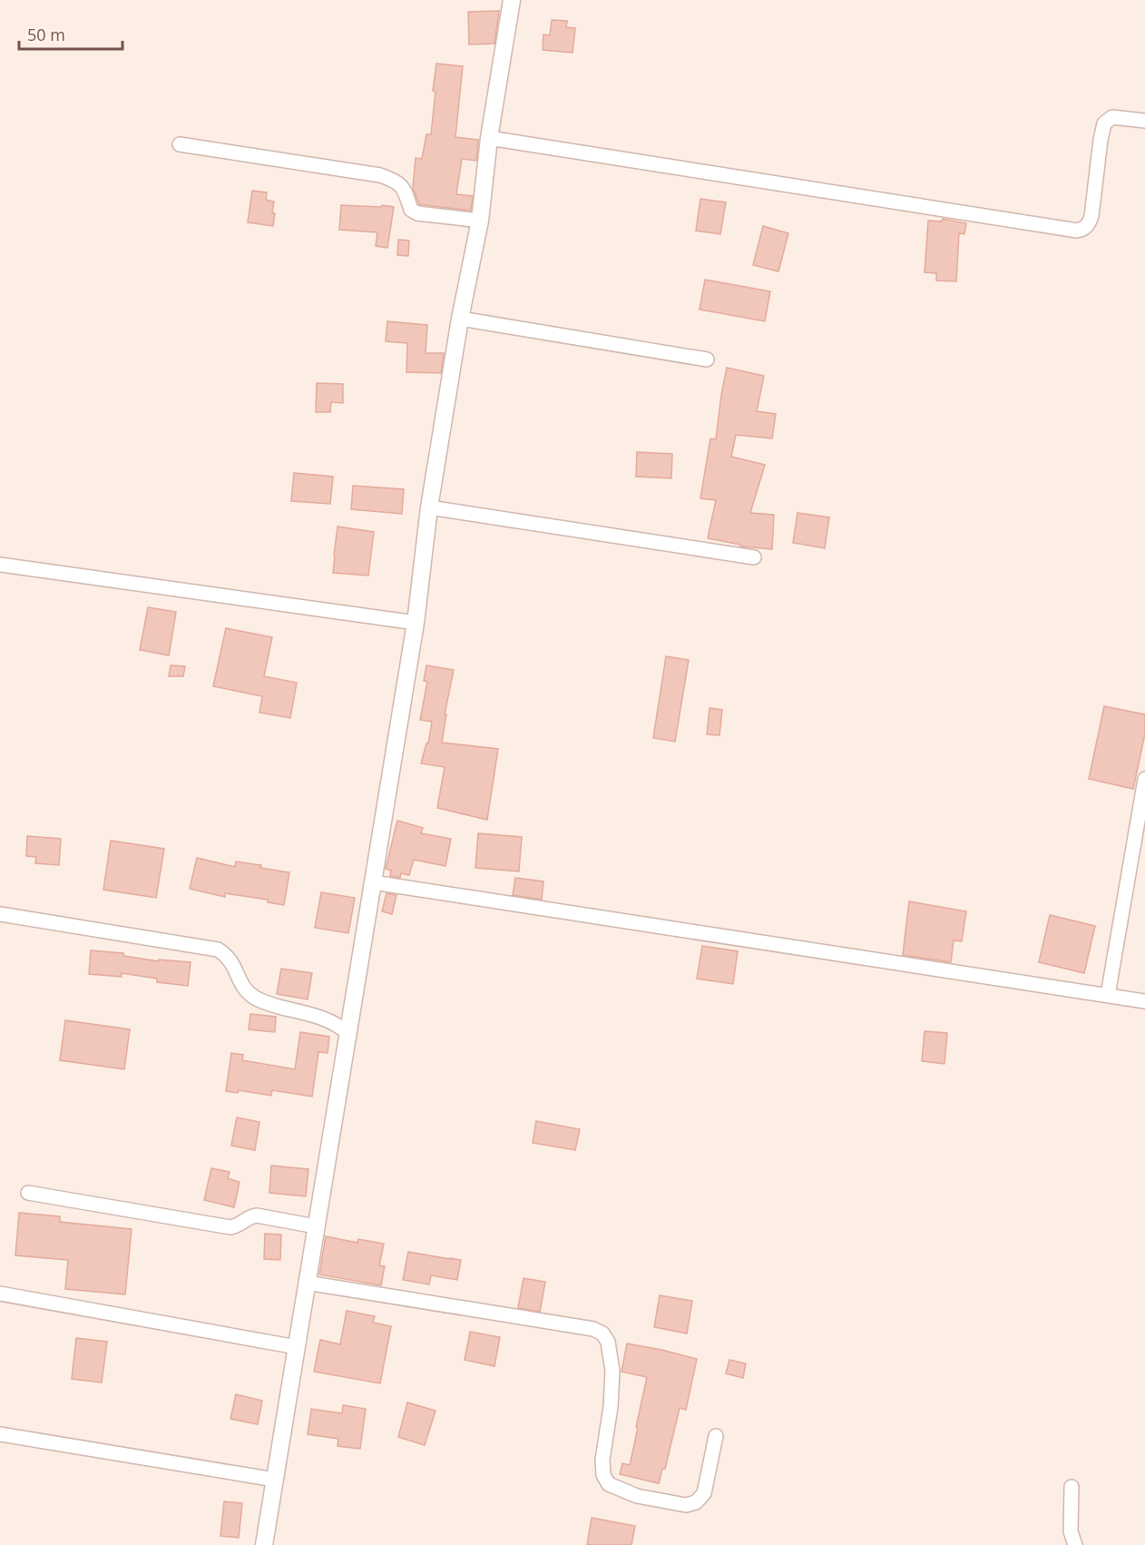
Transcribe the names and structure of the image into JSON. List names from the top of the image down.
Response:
{
  "scale_bar": "50 m"
}
